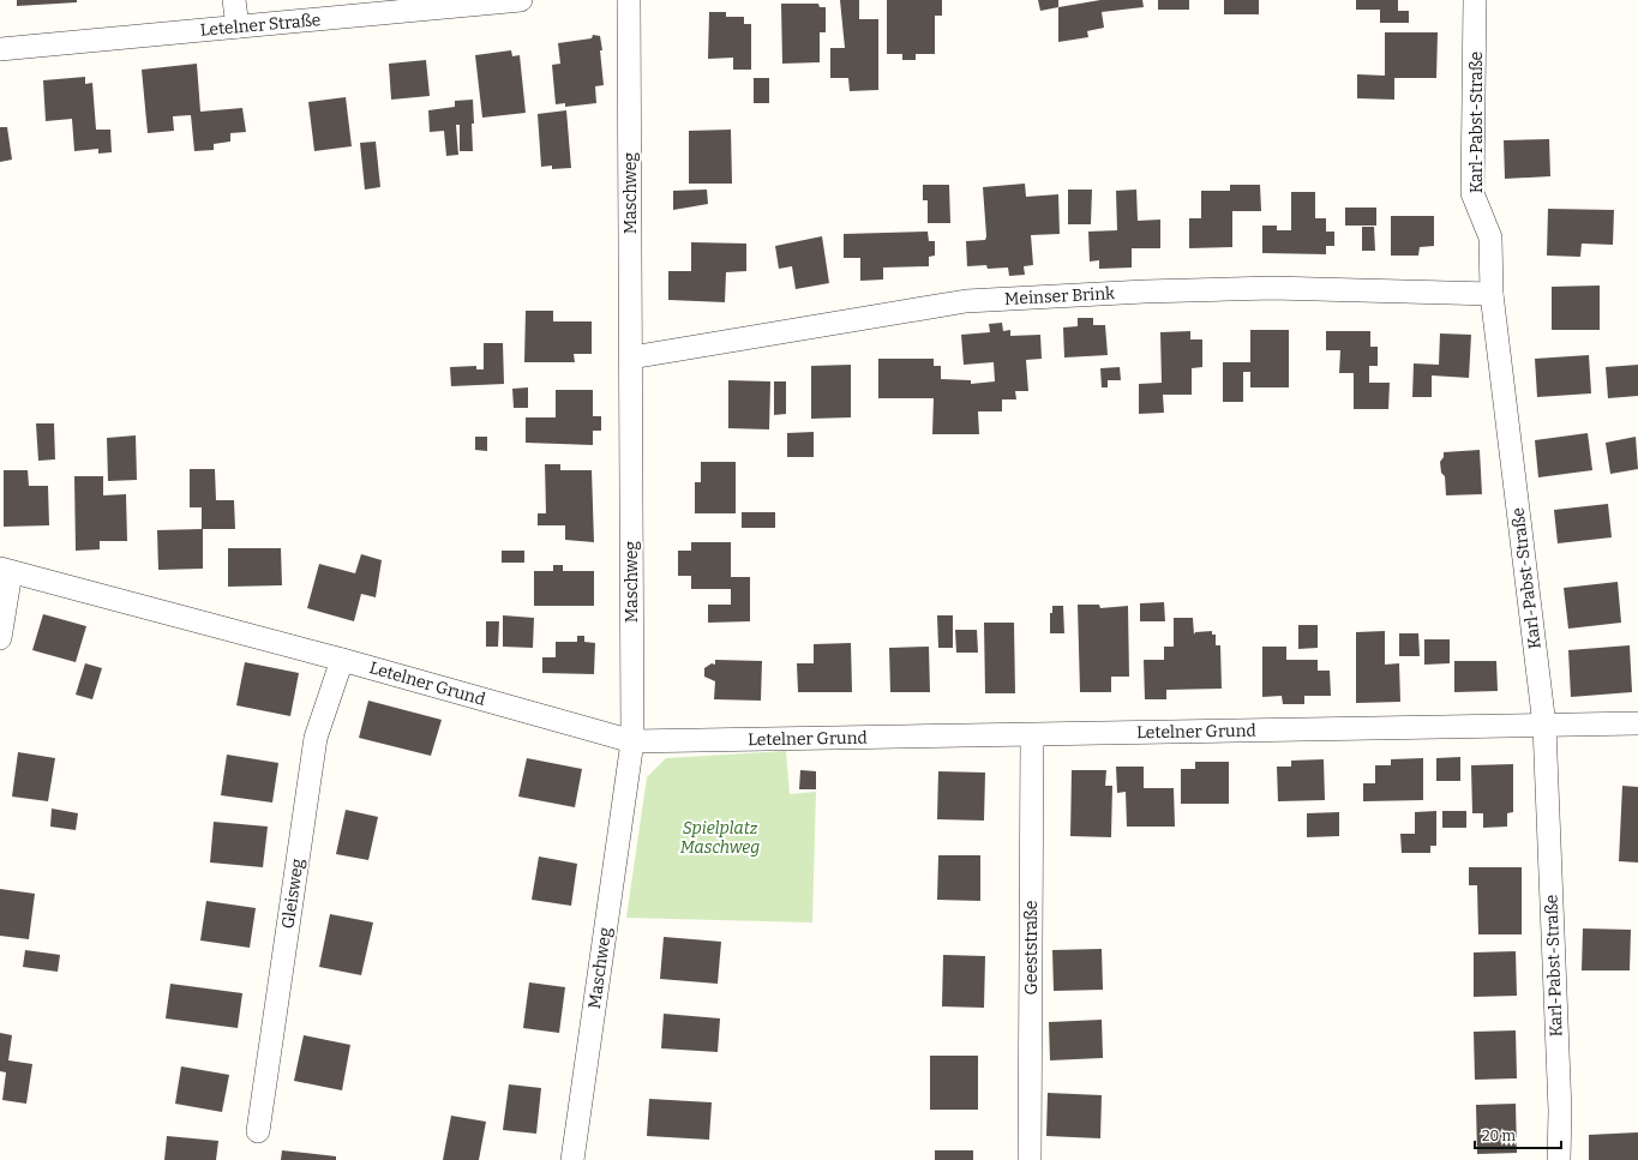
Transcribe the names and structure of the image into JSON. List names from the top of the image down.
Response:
{
  "streets": {
    "street": [
      "Letelner Straße",
      "Karl-Pabst-Straße",
      "Maschweg",
      "Meinser Brink",
      "Letelner Grund",
      "Gleisweg",
      "Geeststraße"
    ]
  },
  "crossings": [
    ["Karl-Pabst-Straße", "Meinser Brink"],
    ["Karl-Pabst-Straße", "Letelner Grund"],
    ["Maschweg", "Meinser Brink"],
    ["Maschweg", "Letelner Grund"],
    ["Letelner Grund", "Gleisweg"],
    ["Letelner Grund", "Geeststraße"]
  ],
  "parks": ["Spielplatz Maschweg"],
  "scale_bar": "20 m"
}
